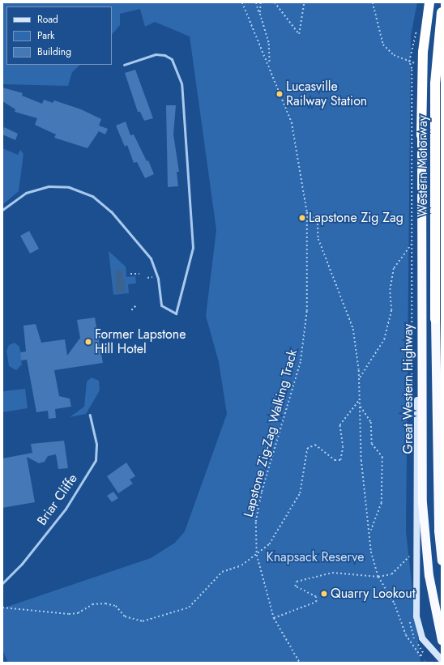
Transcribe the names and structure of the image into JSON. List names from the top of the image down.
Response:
{
  "streets": {
    "highway": ["Western Motorway", "Great Western Highway"],
    "lane": ["Briar Cliffe"],
    "path": ["Lapstone Zig-Zag Walking Track"]
  },
  "crossings": [
    ["Western Motorway", "Great Western Highway"]
  ],
  "parks": ["Knapsack Reserve"],
  "places": [
    "Lucasville Railway Station",
    "Lapstone Zig Zag",
    "Former Lapstone Hill Hotel",
    "Quarry Lookout"
  ],
  "legend": ["Road", "Park", "Building"]
}
